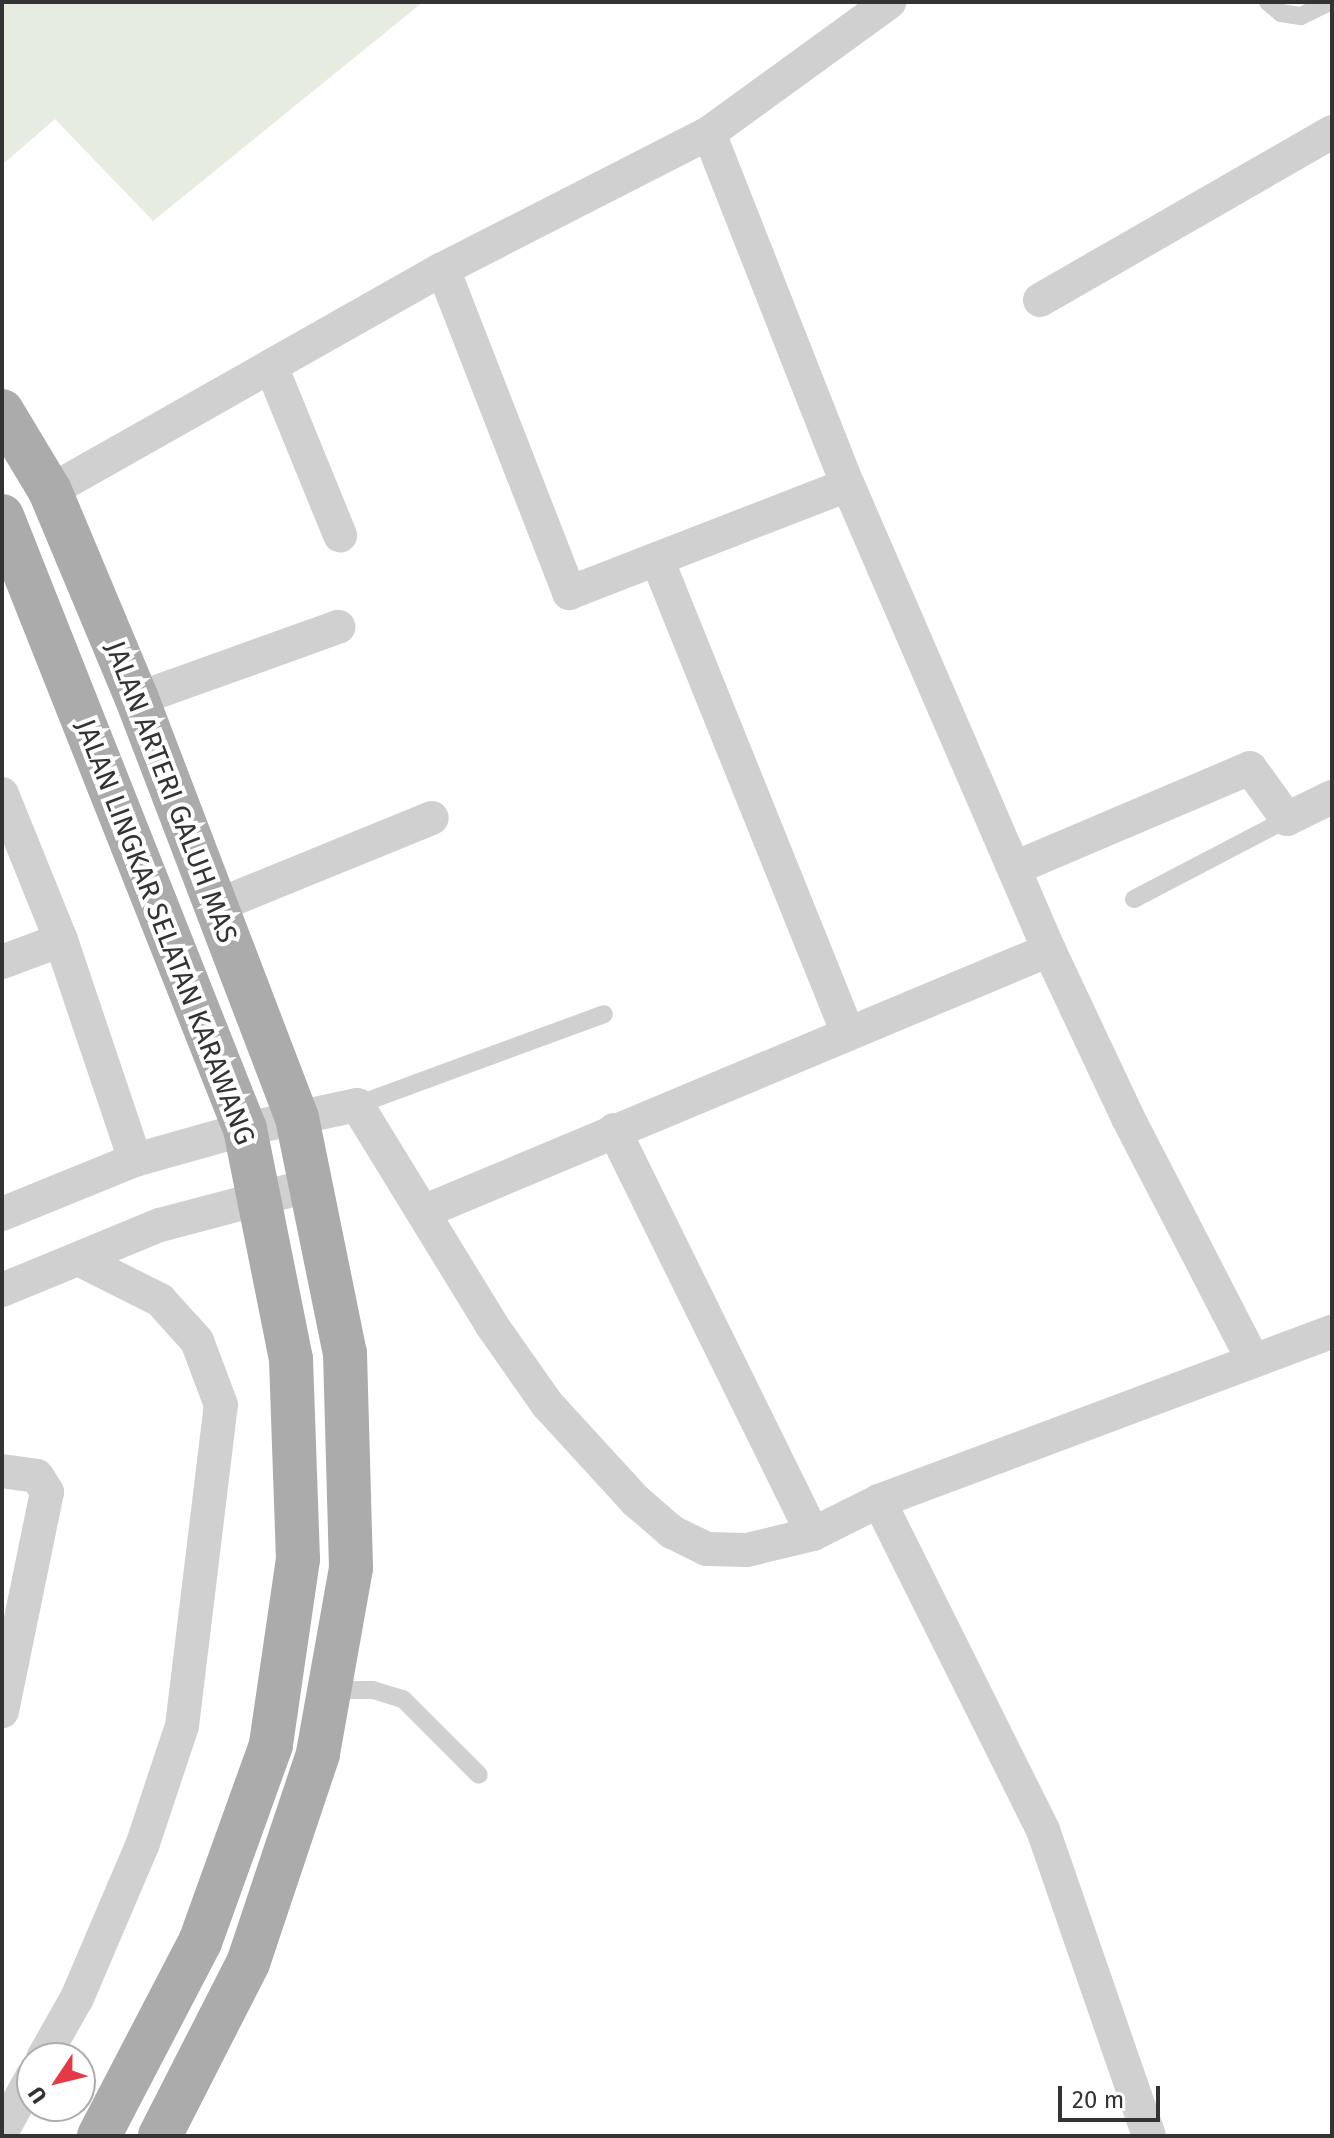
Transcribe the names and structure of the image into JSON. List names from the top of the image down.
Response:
{
  "streets": {
    "main road": ["JALAN ARTERI GALUH MAS", "JALAN LINGKAR SELATAN KARAWANG"]
  },
  "scale_bar": "20 m",
  "north": "bottom left"
}
